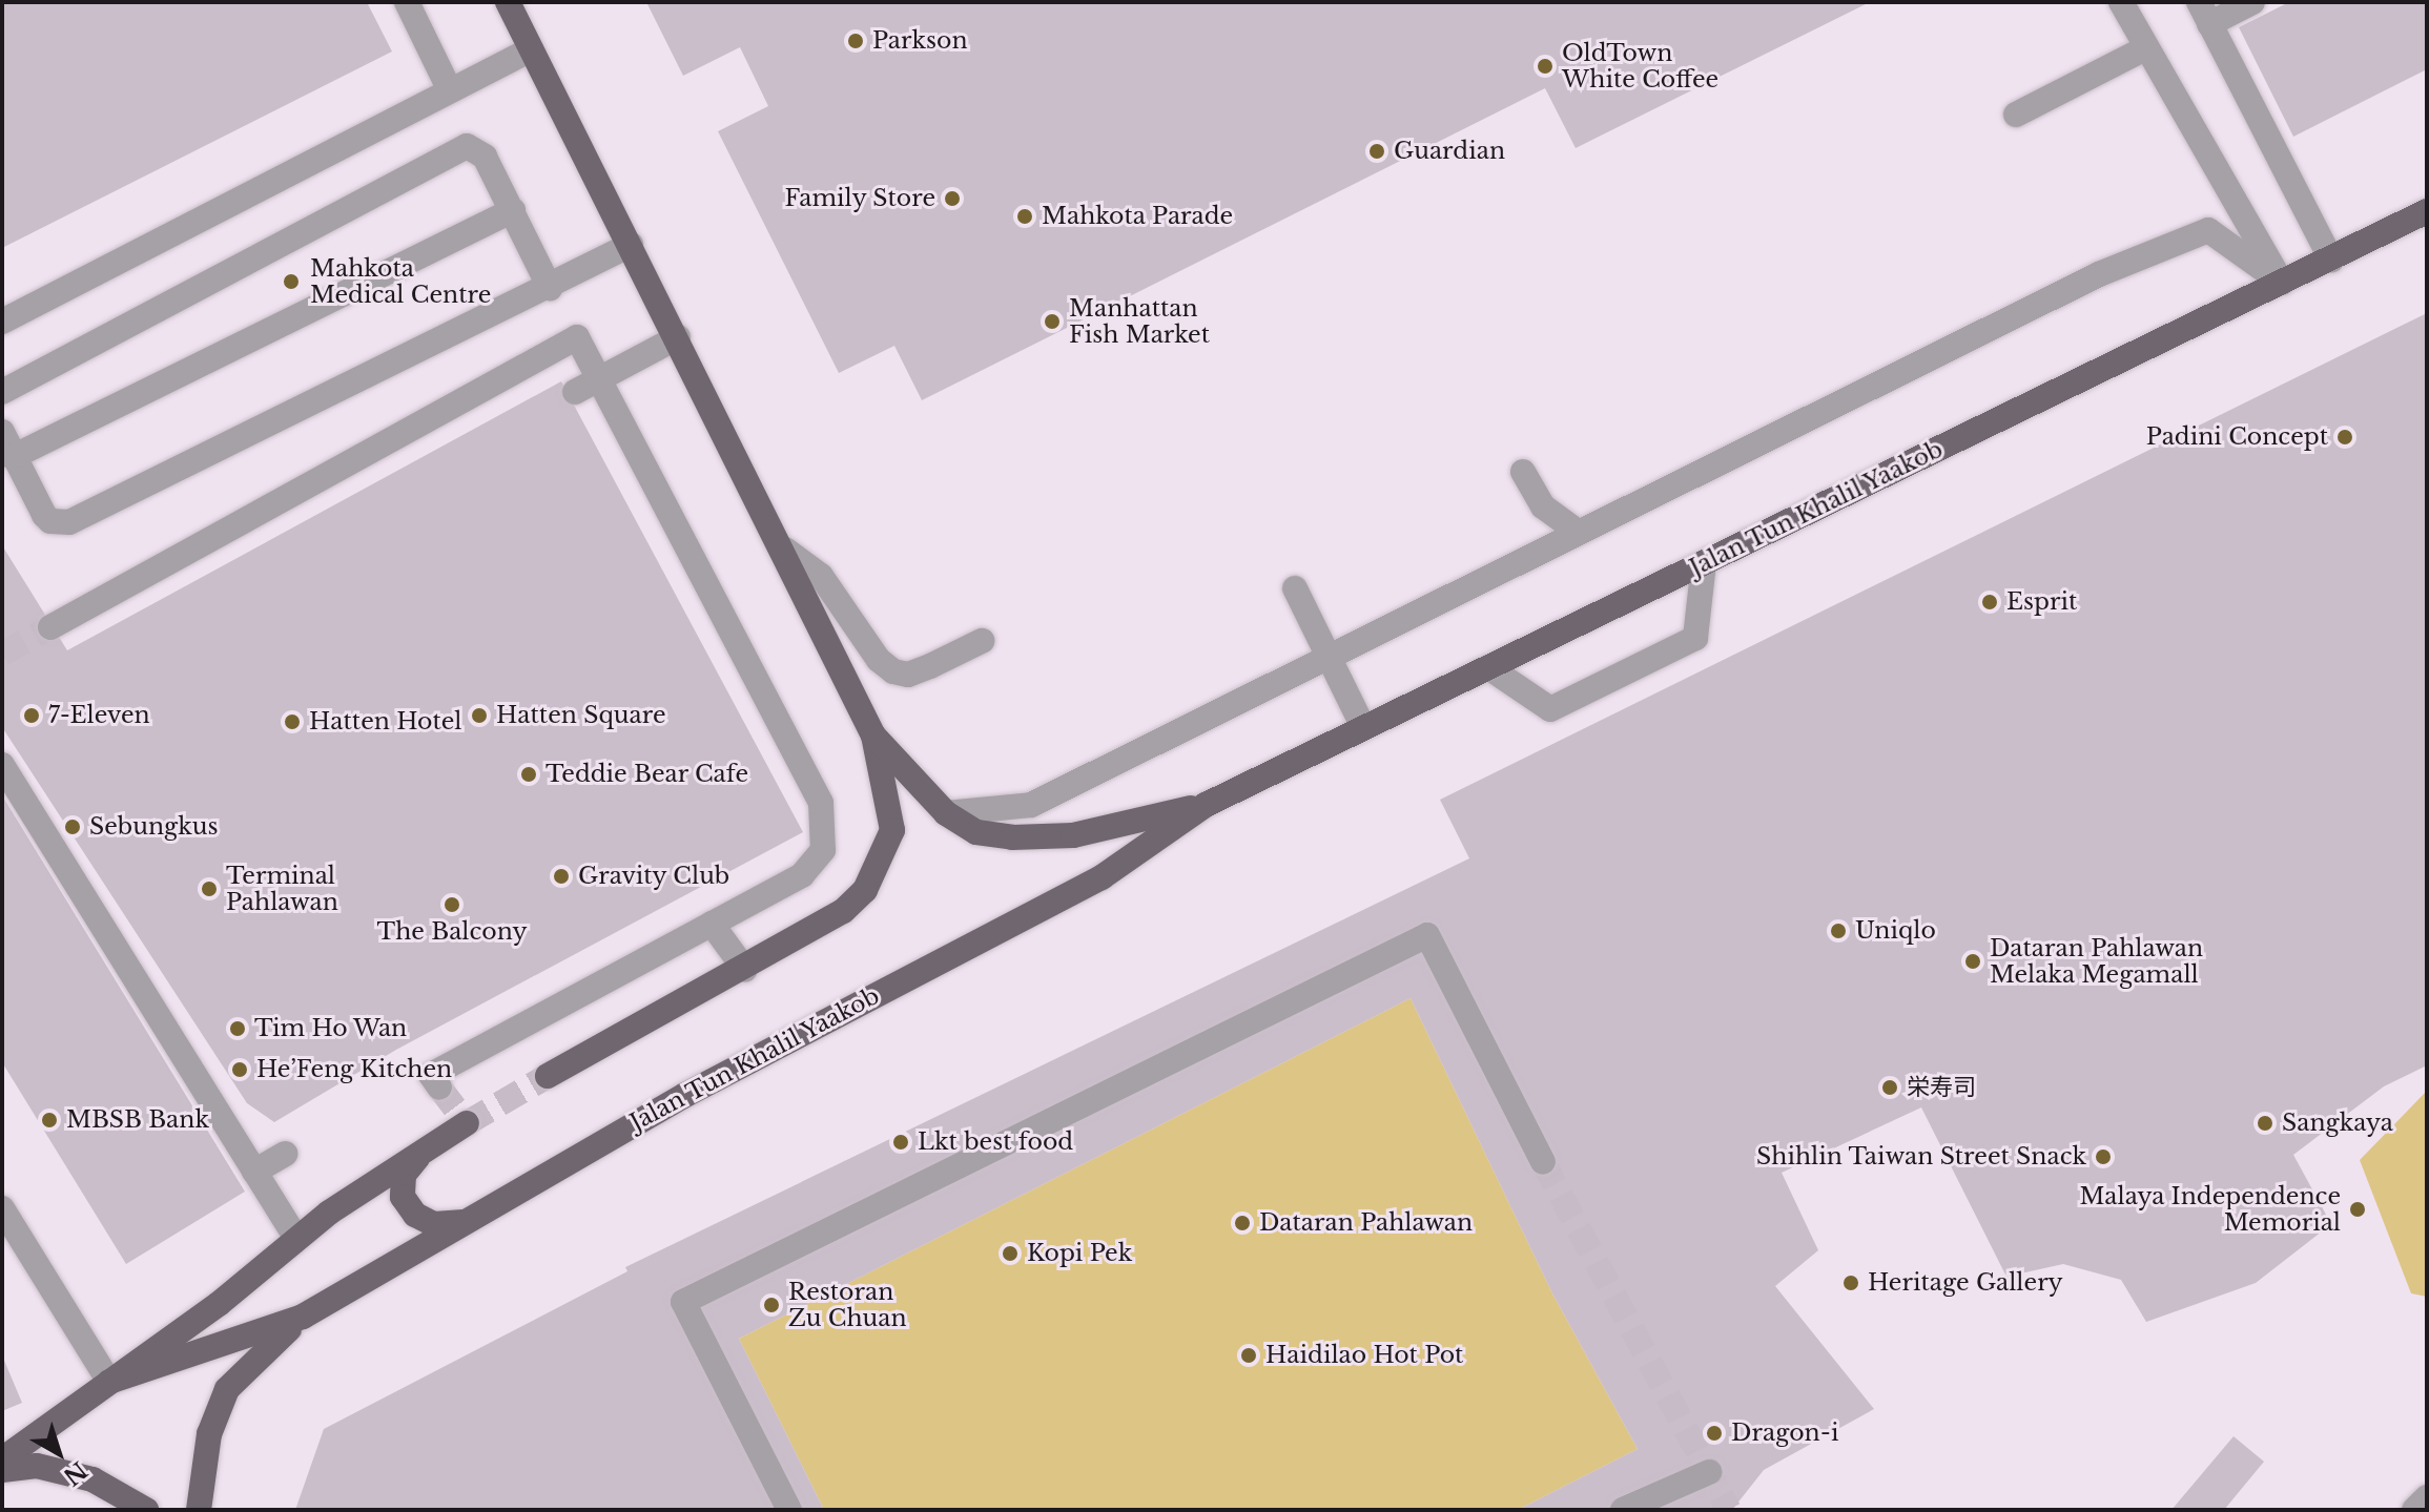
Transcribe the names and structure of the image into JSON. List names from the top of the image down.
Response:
{
  "streets": {
    "main road": ["Jalan Tun Khalil Yaakob"]
  },
  "places": [
    "Parkson",
    "OldTown White Coffee",
    "Guardian",
    "Family Store",
    "Mahkota Parade",
    "Mahkota Medical Centre",
    "Manhattan Fish Market",
    "Padini Concept",
    "Esprit",
    "7-Eleven",
    "Hatten Square",
    "Hatten Hotel",
    "Teddie Bear Cafe",
    "Sebungkus",
    "Gravity Club",
    "Terminal Pahlawan",
    "The Balcony",
    "Uniqlo",
    "Dataran Pahlawan Melaka Megamall",
    "Tim Ho Wan",
    "He’Feng Kitchen",
    "栄寿司",
    "MBSB Bank",
    "Sangkaya",
    "Lkt best food",
    "Shihlin Taiwan Street Snack",
    "Malaya Independence Memorial",
    "Dataran Pahlawan",
    "Kopi Pek",
    "Heritage Gallery",
    "Restoran Zu Chuan",
    "Haidilao Hot Pot",
    "Dragon-i"
  ],
  "north": "bottom right"
}
